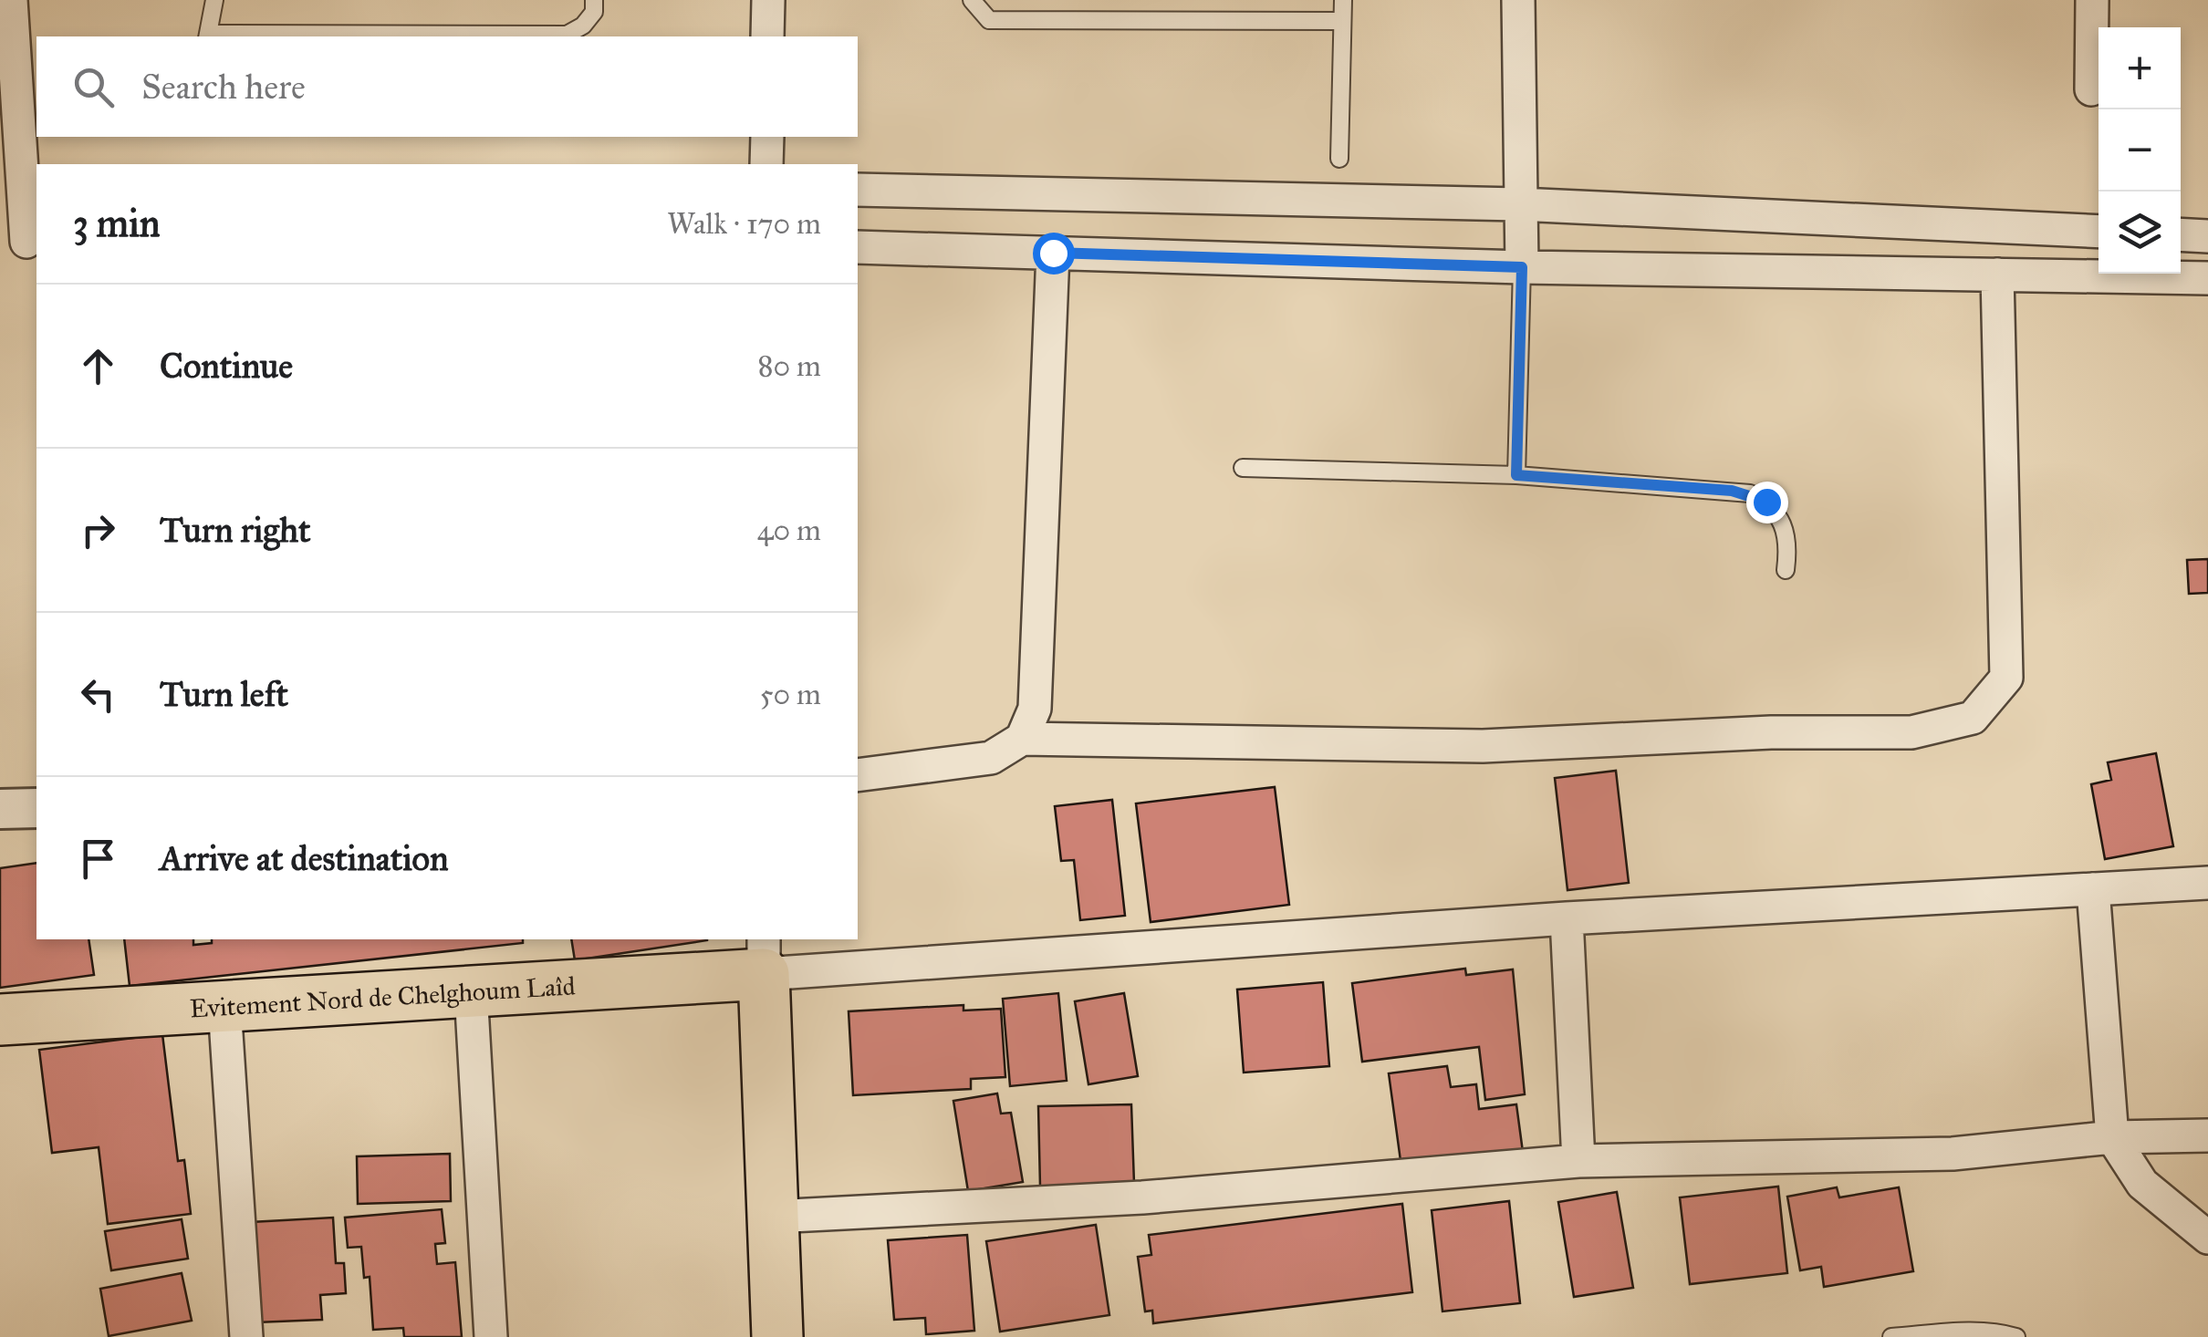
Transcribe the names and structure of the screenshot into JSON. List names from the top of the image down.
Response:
{
  "streets": {
    "main road": ["Evitement Nord de Chelghoum Laîd"]
  },
  "page": {
    "map_buttons": ["+", "−"],
    "search": "Search here",
    "heading": ["3 min", "Walk · 170 m"],
    "list": [
      ["Continue", "80 m"],
      ["Turn right", "40 m"],
      ["Turn left", "50 m"],
      "Arrive at destination"
    ]
  }
}
